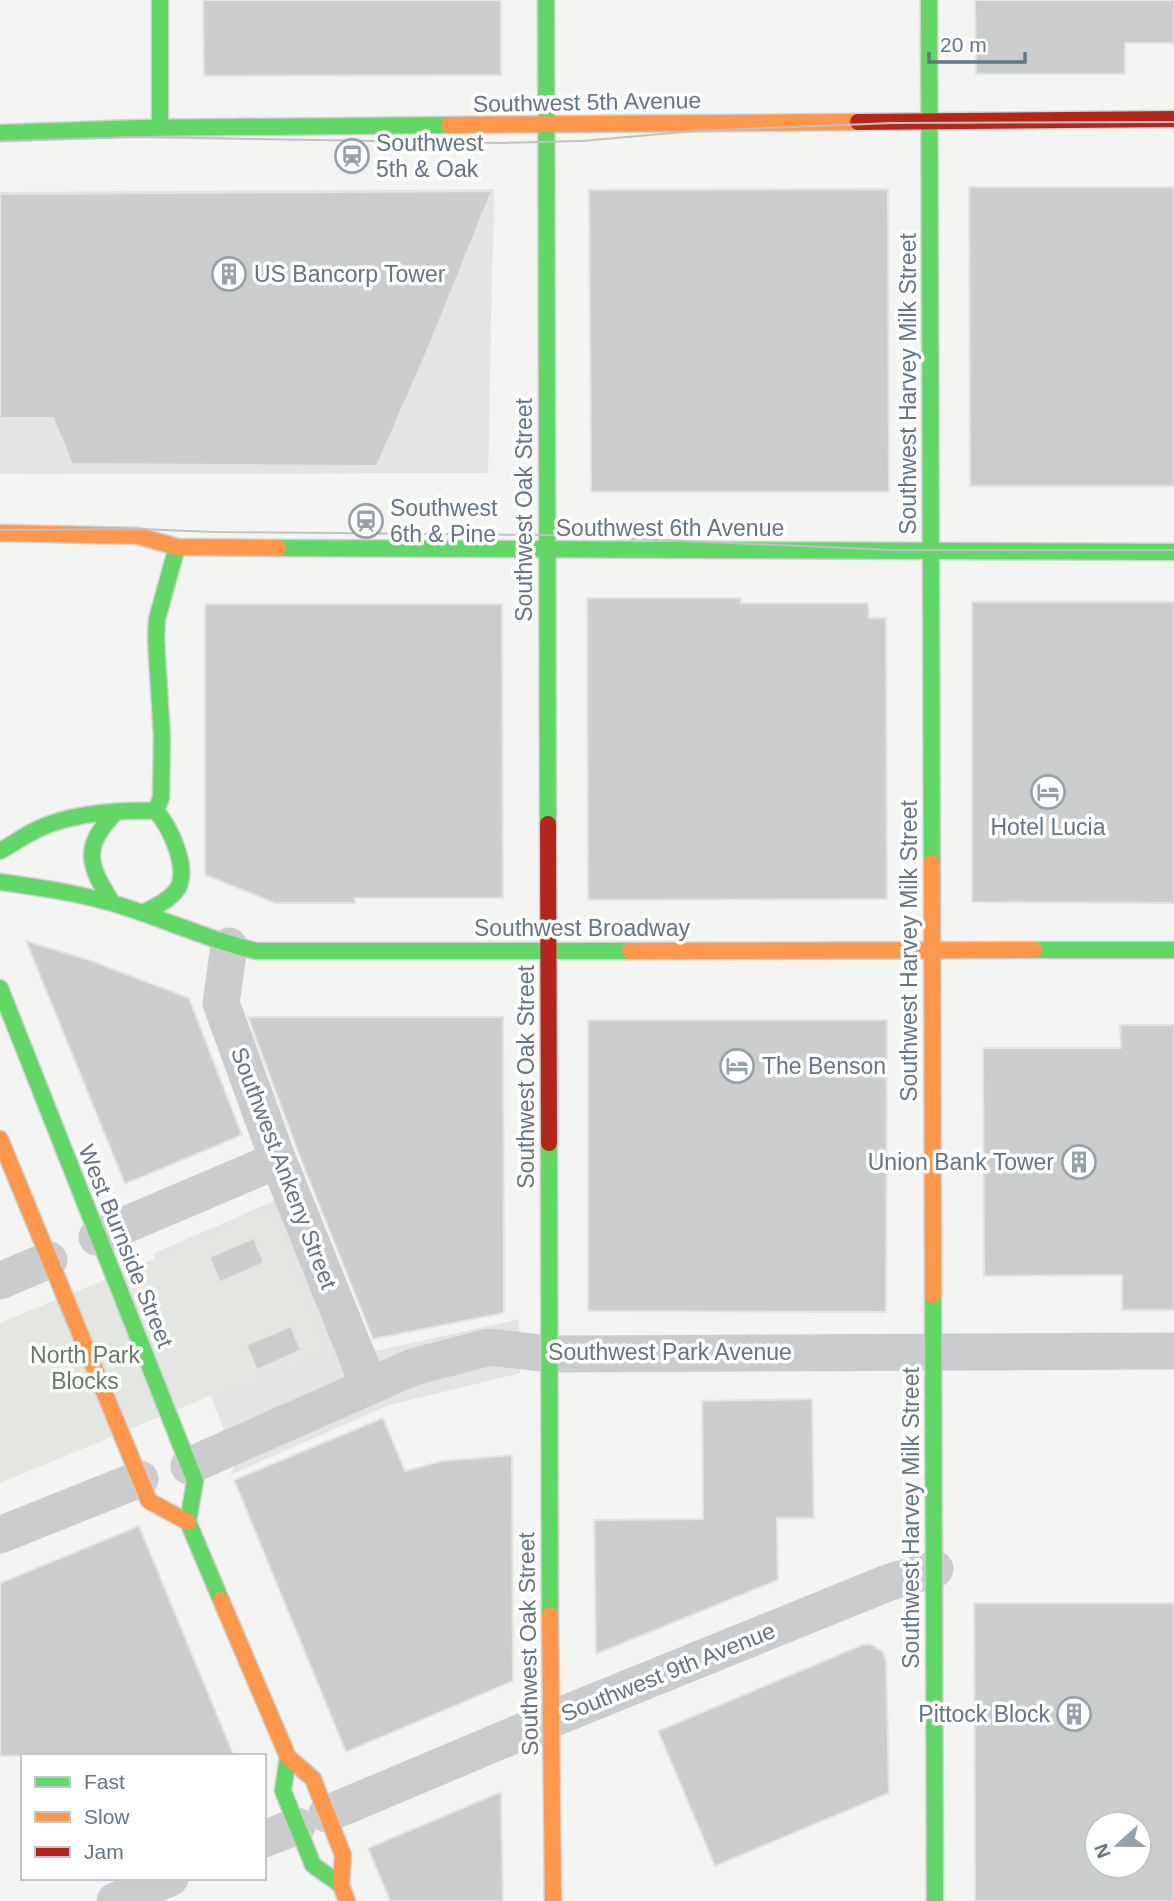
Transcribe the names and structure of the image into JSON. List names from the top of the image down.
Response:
{
  "streets": {
    "street": [
      "Southwest 5th Avenue",
      "Southwest Harvey Milk Street",
      "Southwest Oak Street",
      "Southwest 6th Avenue",
      "Southwest Broadway",
      "Southwest Ankeny Street",
      "West Burnside Street",
      "Southwest Park Avenue",
      "Southwest 9th Avenue"
    ]
  },
  "crossings": [
    ["Southwest 5th Avenue", "Southwest Harvey Milk Street"],
    ["Southwest 5th Avenue", "Southwest Oak Street"],
    ["Southwest Harvey Milk Street", "Southwest 6th Avenue"],
    ["Southwest Harvey Milk Street", "Southwest Broadway"],
    ["Southwest Harvey Milk Street", "Southwest Park Avenue"],
    ["Southwest Harvey Milk Street", "Southwest 9th Avenue"],
    ["Southwest Oak Street", "Southwest 6th Avenue"],
    ["Southwest Oak Street", "Southwest Broadway"],
    ["Southwest Oak Street", "Southwest Park Avenue"],
    ["Southwest Oak Street", "Southwest 9th Avenue"],
    ["Southwest Broadway", "Southwest Ankeny Street"],
    ["Southwest Ankeny Street", "Southwest Park Avenue"],
    ["West Burnside Street", "Southwest Park Avenue"]
  ],
  "parks": ["North Park Blocks"],
  "places": {
    "station": ["Southwest 5th & Oak", "Southwest 6th & Pine"],
    "building": ["US Bancorp Tower", "Union Bank Tower", "Pittock Block"],
    "hotel": ["Hotel Lucia", "The Benson"]
  },
  "legend": ["Fast", "Slow", "Jam"],
  "scale_bar": "20 m",
  "north": "left"
}
